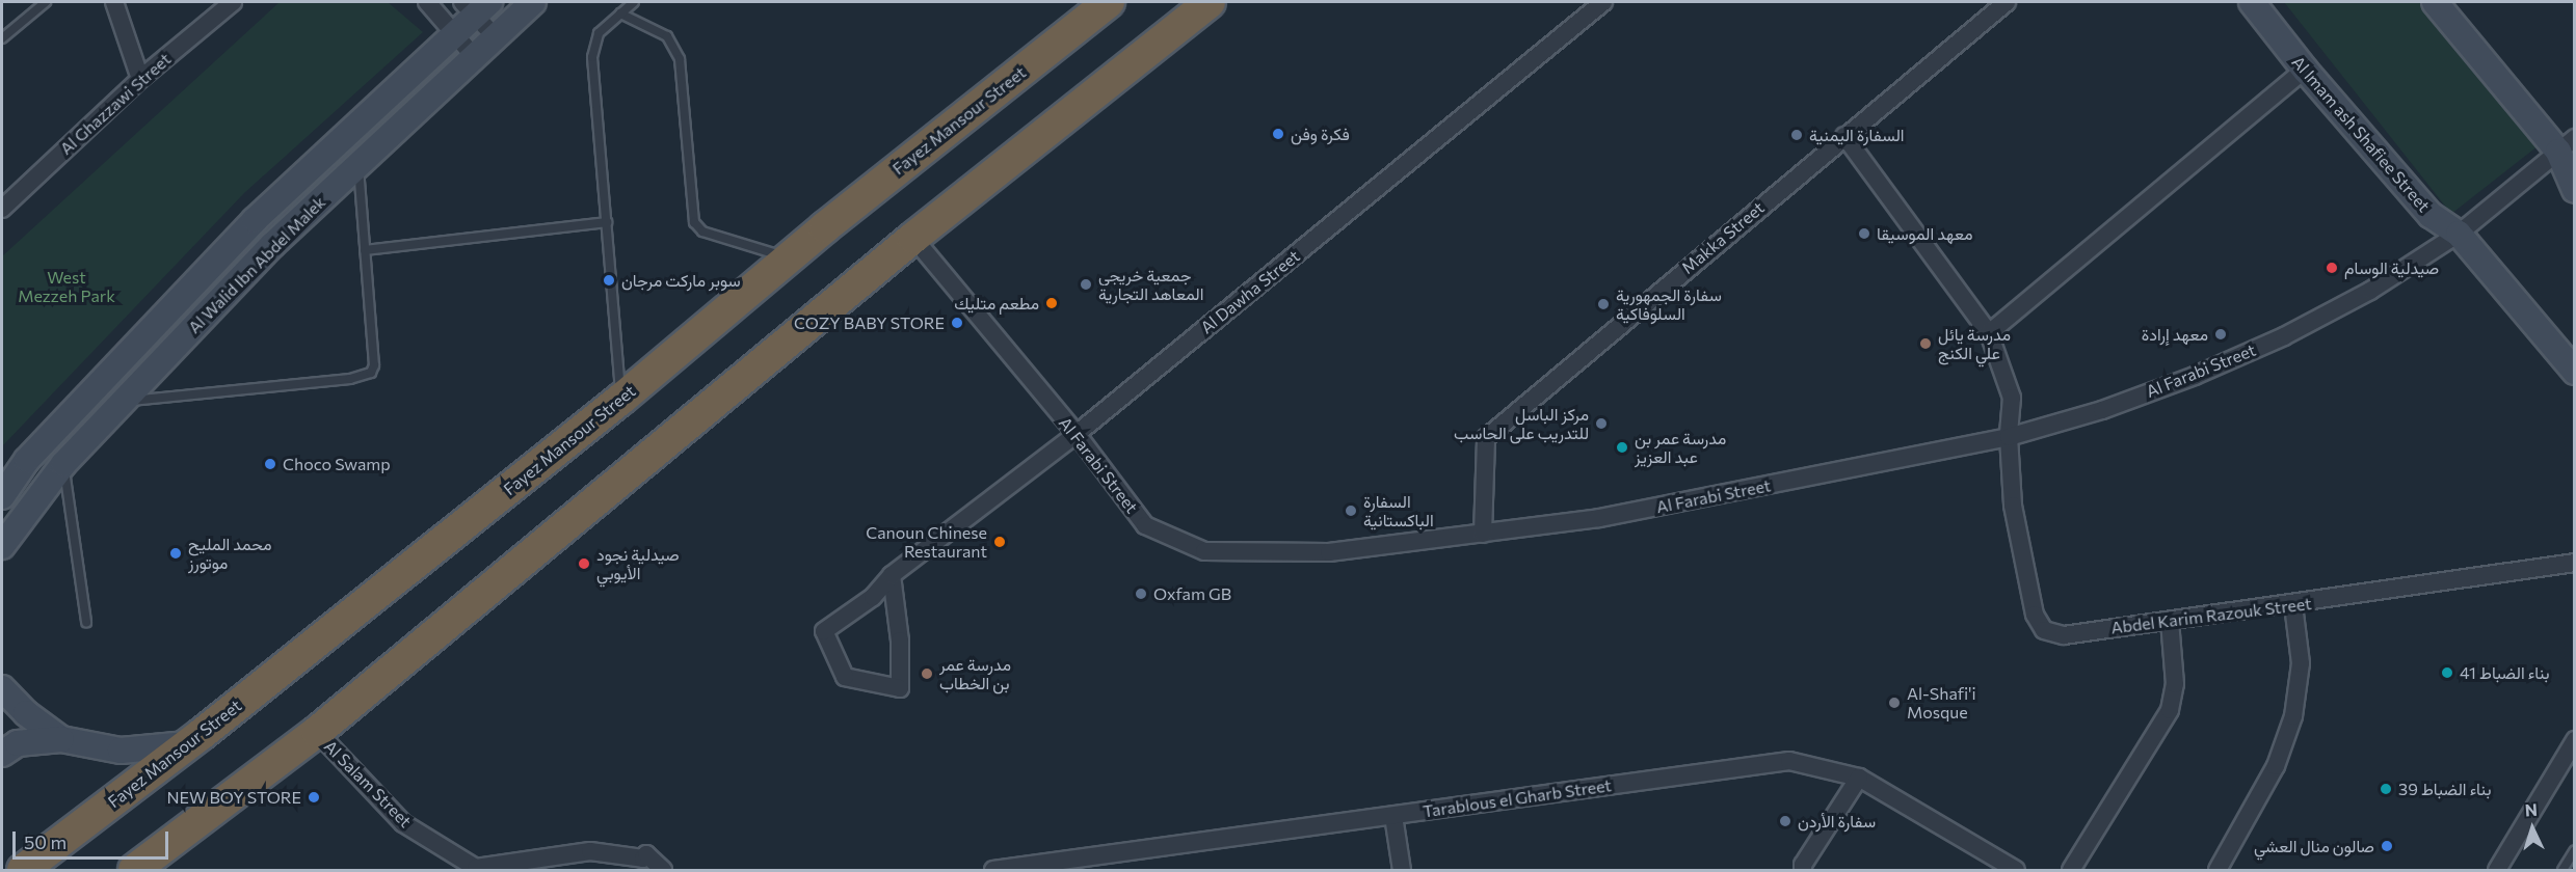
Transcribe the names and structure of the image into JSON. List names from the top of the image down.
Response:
{
  "streets": {
    "highway": ["Fayez Mansour Street"],
    "main road": ["Al Imam ash Shafiee Street", "Al Walid Ibn Abdel Malek"],
    "street": [
      "Al Ghazzawi Street",
      "Makka Street",
      "Al Dawha Street",
      "Al Farabi Street",
      "Abdel Karim Razouk Street",
      "Al Salam Street",
      "Tarablous el Gharb Street"
    ]
  },
  "crossings": [
    ["Al Imam ash Shafiee Street", "Al Farabi Street"],
    ["Makka Street", "Al Farabi Street"],
    ["Makka Street", "Abdel Karim Razouk Street"],
    ["Al Dawha Street", "Al Farabi Street"],
    ["Al Farabi Street", "Abdel Karim Razouk Street"]
  ],
  "parks": ["West Mezzeh Park"],
  "places": [
    "فكرة وفن",
    "السفارة اليمنية",
    "معهد الموسيقا",
    "صيدلية الوسام",
    "سوبر ماركت مرجان",
    "جمعية خريجي المعاهد التجارية",
    "مطعم متليك",
    "سفارة الجمهورية السلوفاكية",
    "COZY BABY STORE",
    "معهد إرادة",
    "مدرسة يائل علي الكنج",
    "مركز الباسل للتدريب على الحاسب",
    "مدرسة عمر بن عبد العزيز",
    "Choco Swamp",
    "السفارة الباكستانية",
    "Canoun Chinese Restaurant",
    "محمد المليح موتورز",
    "صيدلية نجود الأيوبي",
    "Oxfam GB",
    "بناء الضباط 41",
    "مدرسة عمر بن الخطاب",
    "Al-Shafi'i Mosque",
    "بناء الضباط 39",
    "NEW BOY STORE",
    "سفارة الأردن",
    "صالون منال العشي"
  ],
  "scale_bar": "50 m",
  "north": "top"
}
